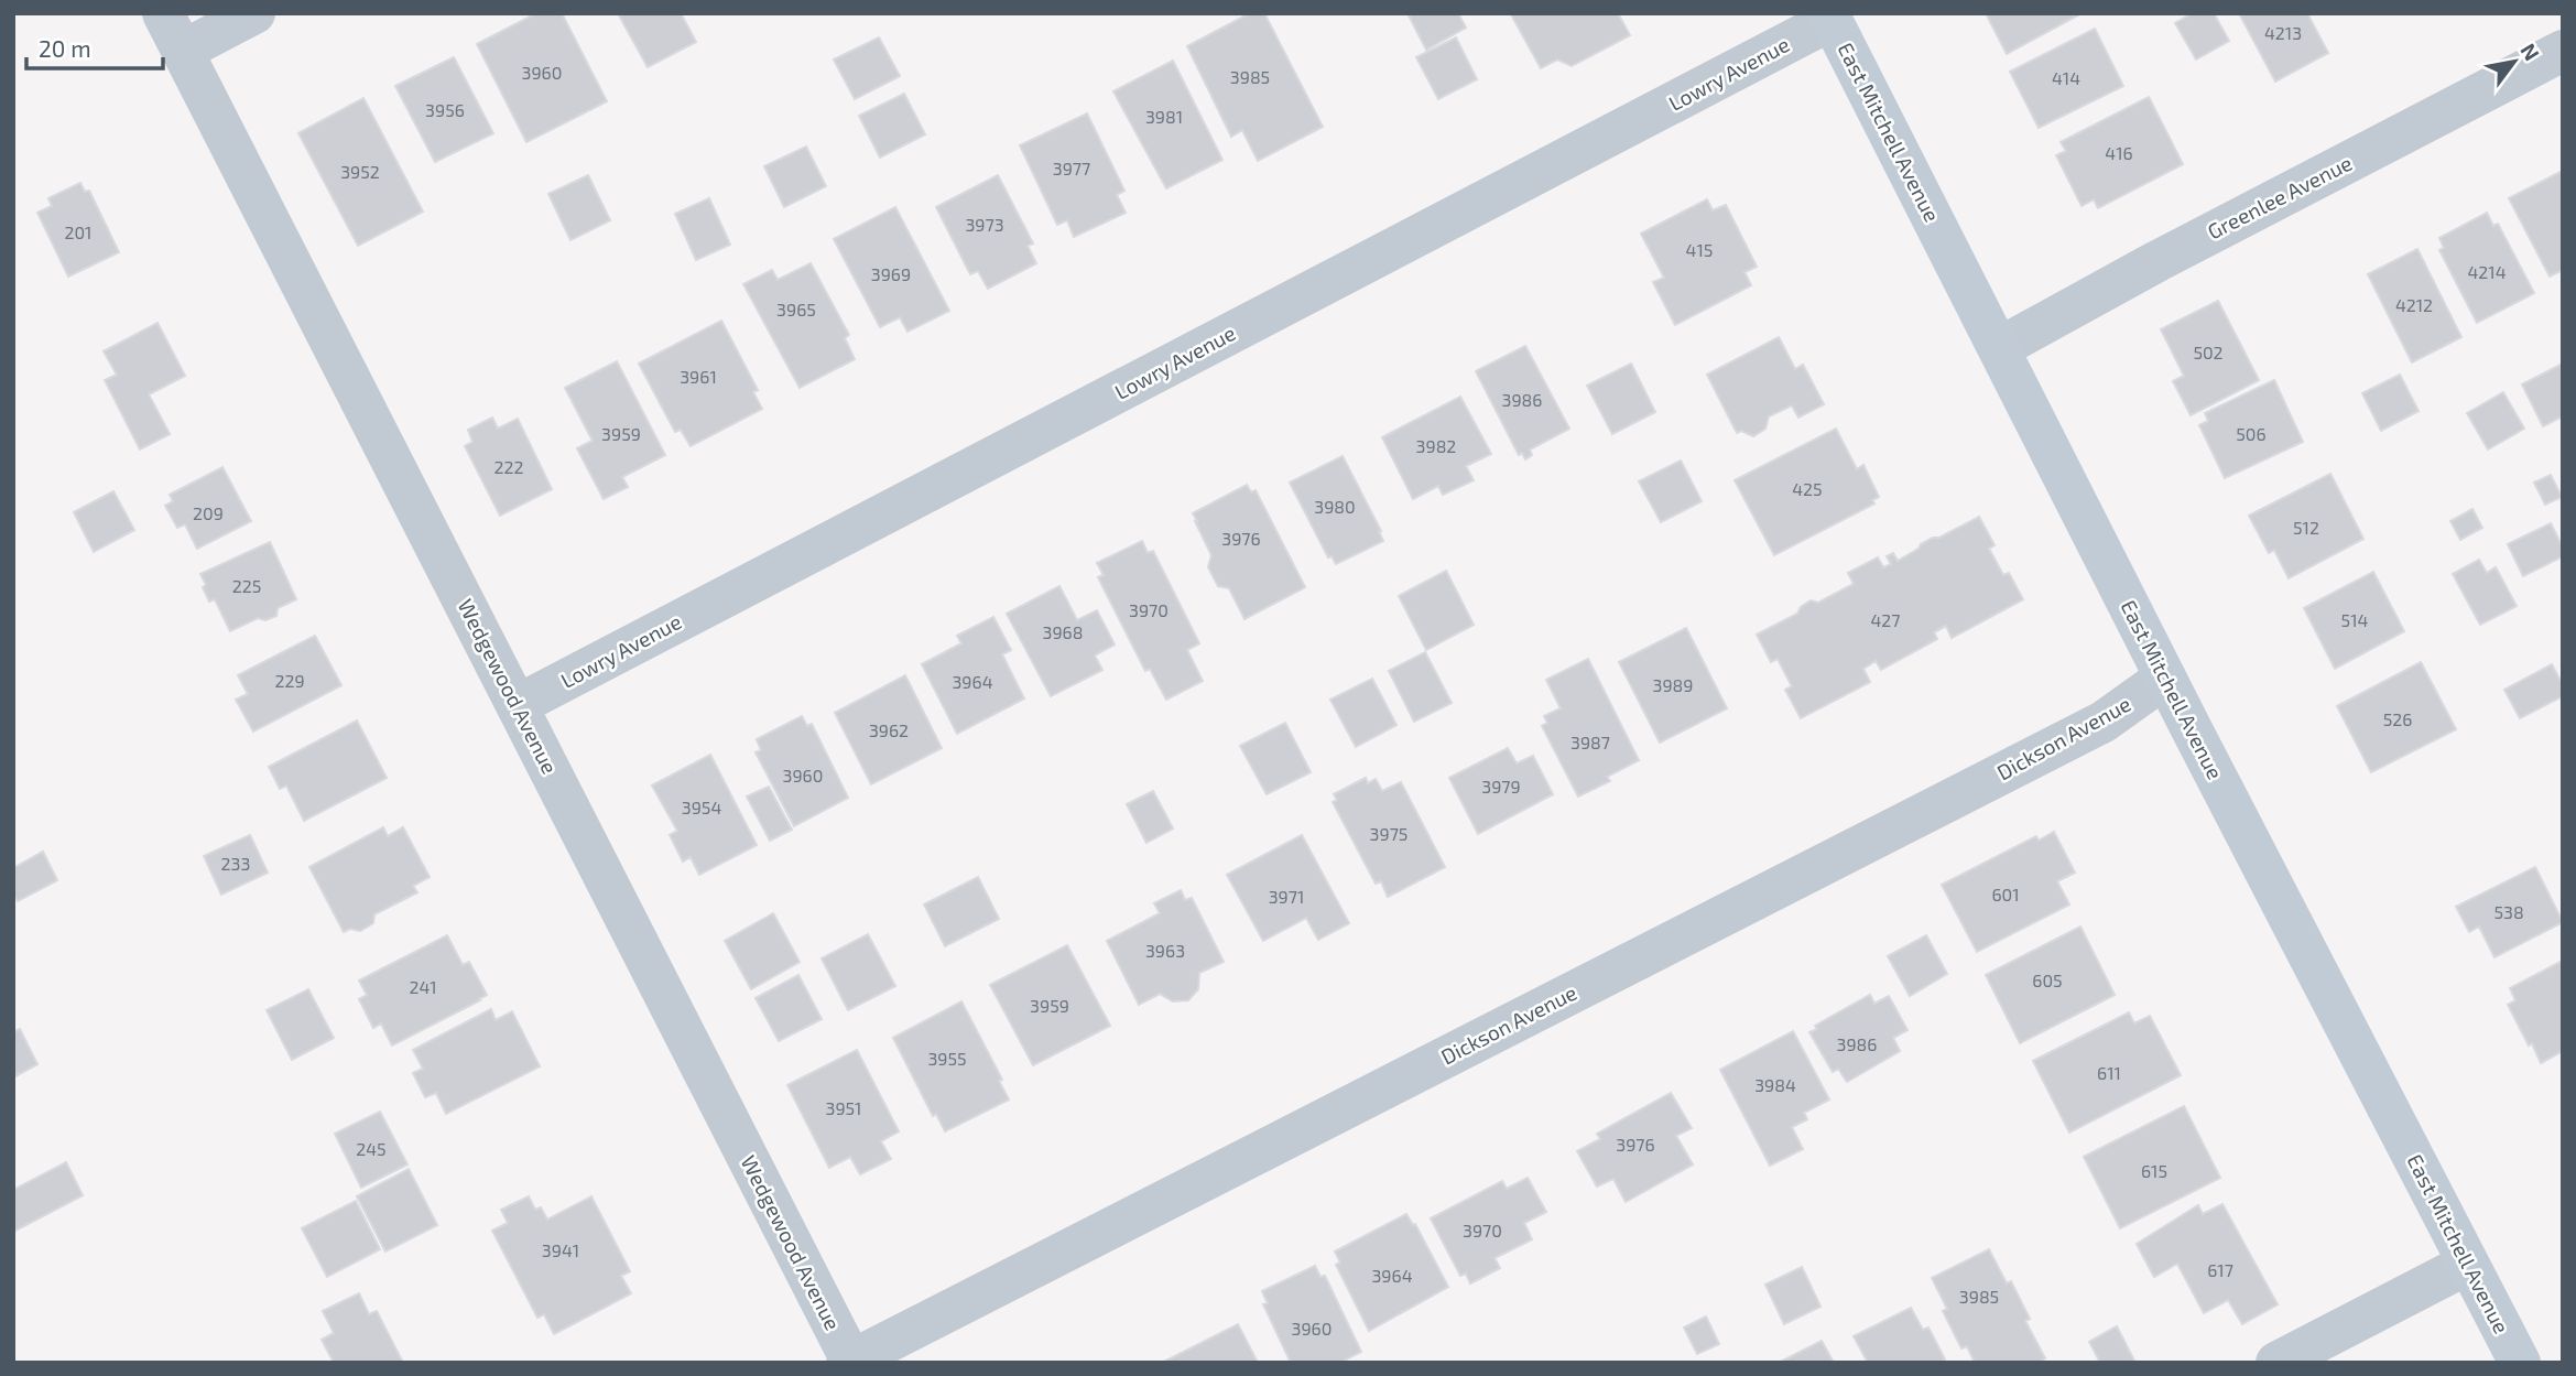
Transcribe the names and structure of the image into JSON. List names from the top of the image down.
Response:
{
  "streets": {
    "street": [
      "Lowry Avenue",
      "East Mitchell Avenue",
      "Greenlee Avenue",
      "Wedgewood Avenue",
      "Dickson Avenue"
    ]
  },
  "crossings": [
    ["Lowry Avenue", "East Mitchell Avenue"],
    ["Lowry Avenue", "Wedgewood Avenue"],
    ["East Mitchell Avenue", "Greenlee Avenue"],
    ["East Mitchell Avenue", "Dickson Avenue"],
    ["Wedgewood Avenue", "Dickson Avenue"]
  ],
  "house_numbers": [
    "4213",
    "3960",
    "3985",
    "414",
    "3956",
    "3981",
    "416",
    "3977",
    "3952",
    "3973",
    "201",
    "415",
    "4214",
    "3969",
    "4212",
    "3965",
    "502",
    "3961",
    "3986",
    "3959",
    "506",
    "3982",
    "222",
    "425",
    "3980",
    "209",
    "512",
    "3976",
    "225",
    "3970",
    "427",
    "514",
    "3968",
    "229",
    "3964",
    "3989",
    "526",
    "3962",
    "3987",
    "3960",
    "3979",
    "3954",
    "3975",
    "233",
    "601",
    "3971",
    "538",
    "3963",
    "605",
    "241",
    "3959",
    "3986",
    "3955",
    "611",
    "3984",
    "3951",
    "3976",
    "245",
    "615",
    "3970",
    "3941",
    "617",
    "3964",
    "3985",
    "3960"
  ],
  "scale_bar": "20 m",
  "north": "top right"
}
